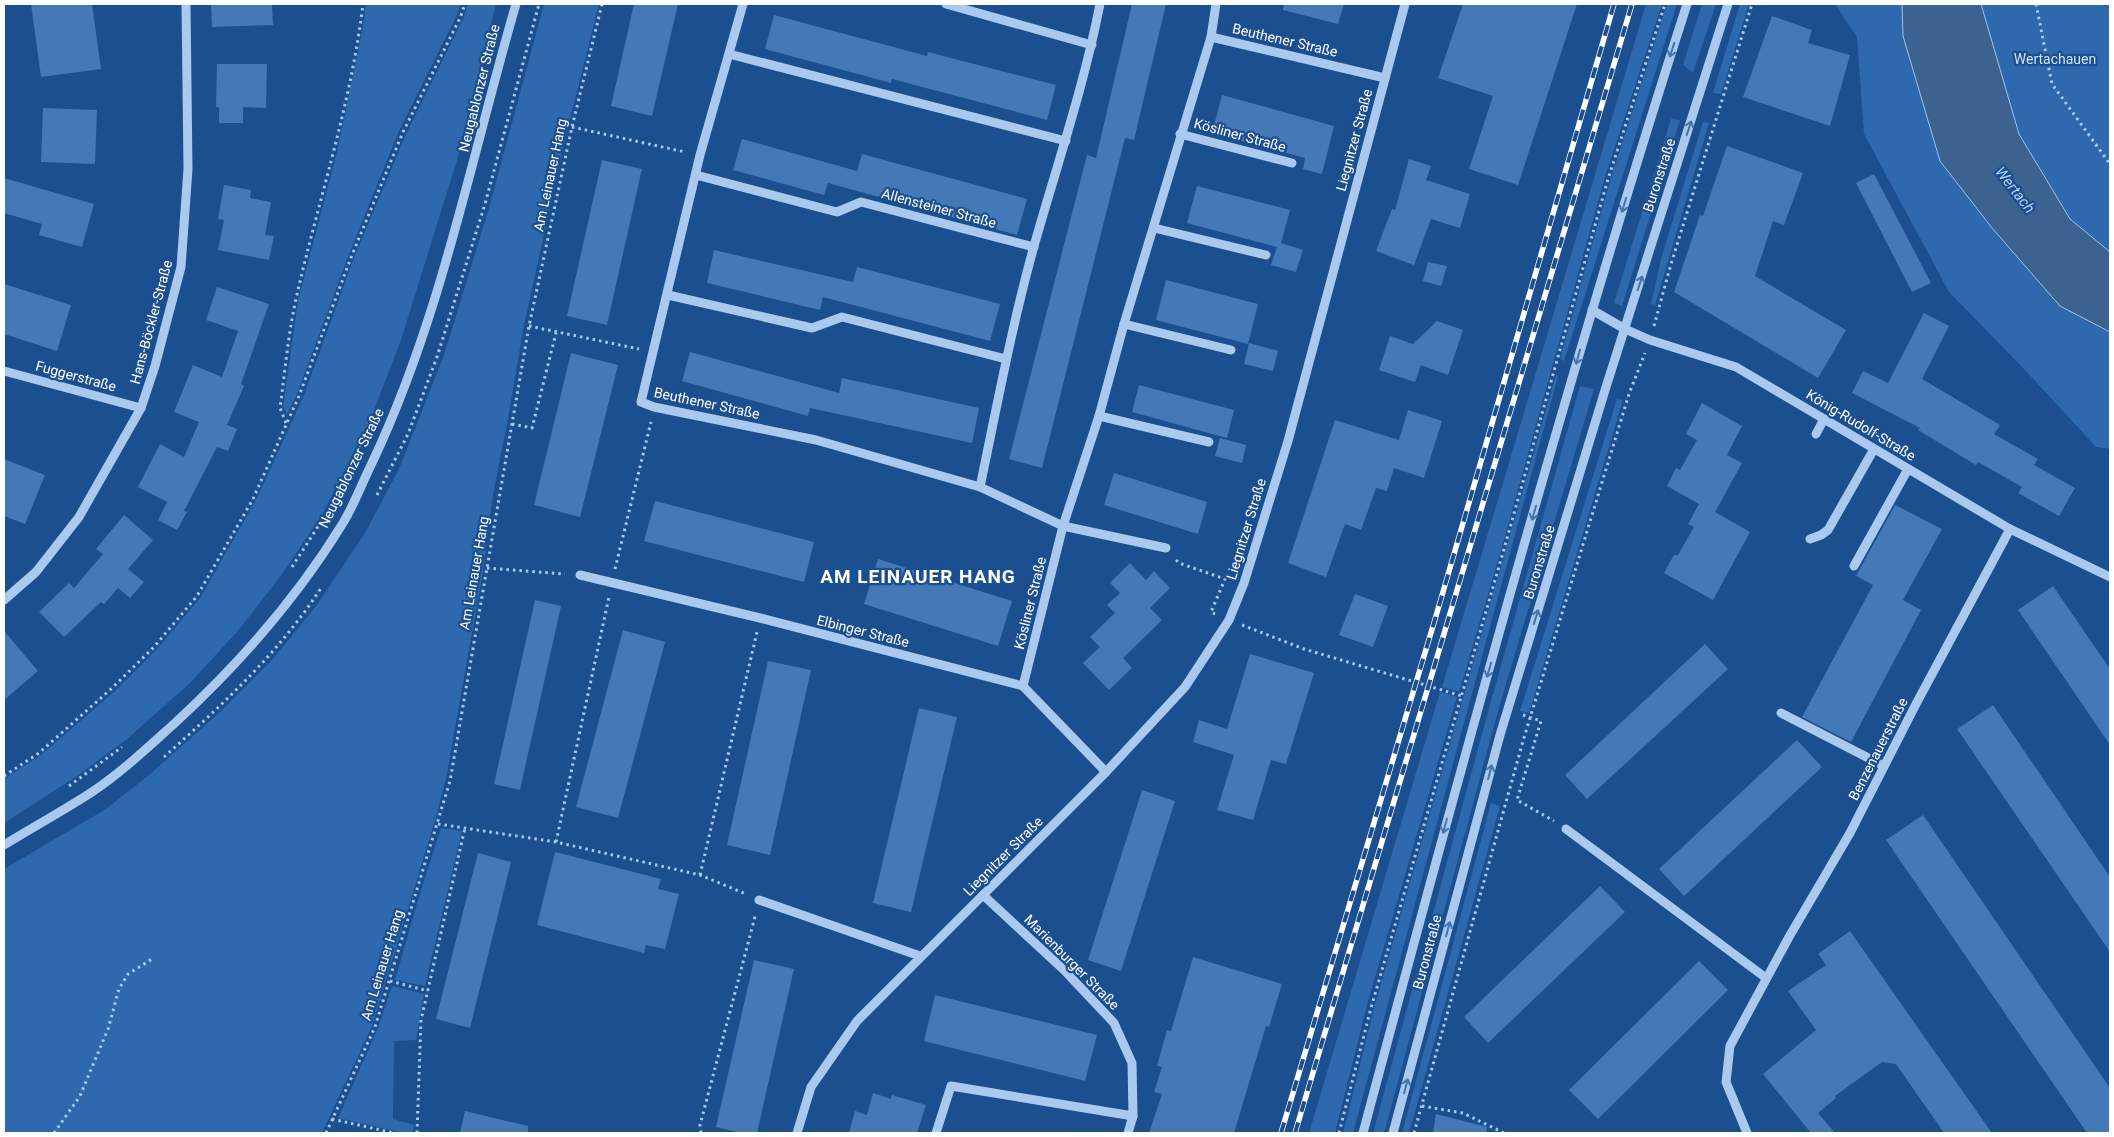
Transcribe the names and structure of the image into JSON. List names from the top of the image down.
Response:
{
  "streets": {
    "street": [
      "Beuthener Straße",
      "Neugablonzer Straße",
      "Kösliner Straße",
      "Liegnitzer Straße",
      "Buronstraße",
      "Allensteiner Straße",
      "Hans-Böckler-Straße",
      "Fuggerstraße",
      "König-Rudolf-Straße",
      "Elbinger Straße",
      "Benzenauerstraße",
      "Marienburger Straße"
    ],
    "path": ["Am Leinauer Hang"]
  },
  "crossings": [
    ["Beuthener Straße", "Kösliner Straße"],
    ["Beuthener Straße", "Liegnitzer Straße"],
    ["Beuthener Straße", "Allensteiner Straße"],
    ["Kösliner Straße", "Elbinger Straße"],
    ["Liegnitzer Straße", "Marienburger Straße"],
    ["Buronstraße", "König-Rudolf-Straße"],
    ["Hans-Böckler-Straße", "Fuggerstraße"],
    ["König-Rudolf-Straße", "Benzenauerstraße"]
  ],
  "districts": ["AM LEINAUER HANG"],
  "water": ["Wertach"],
  "parks": ["Wertachauen"]
}
